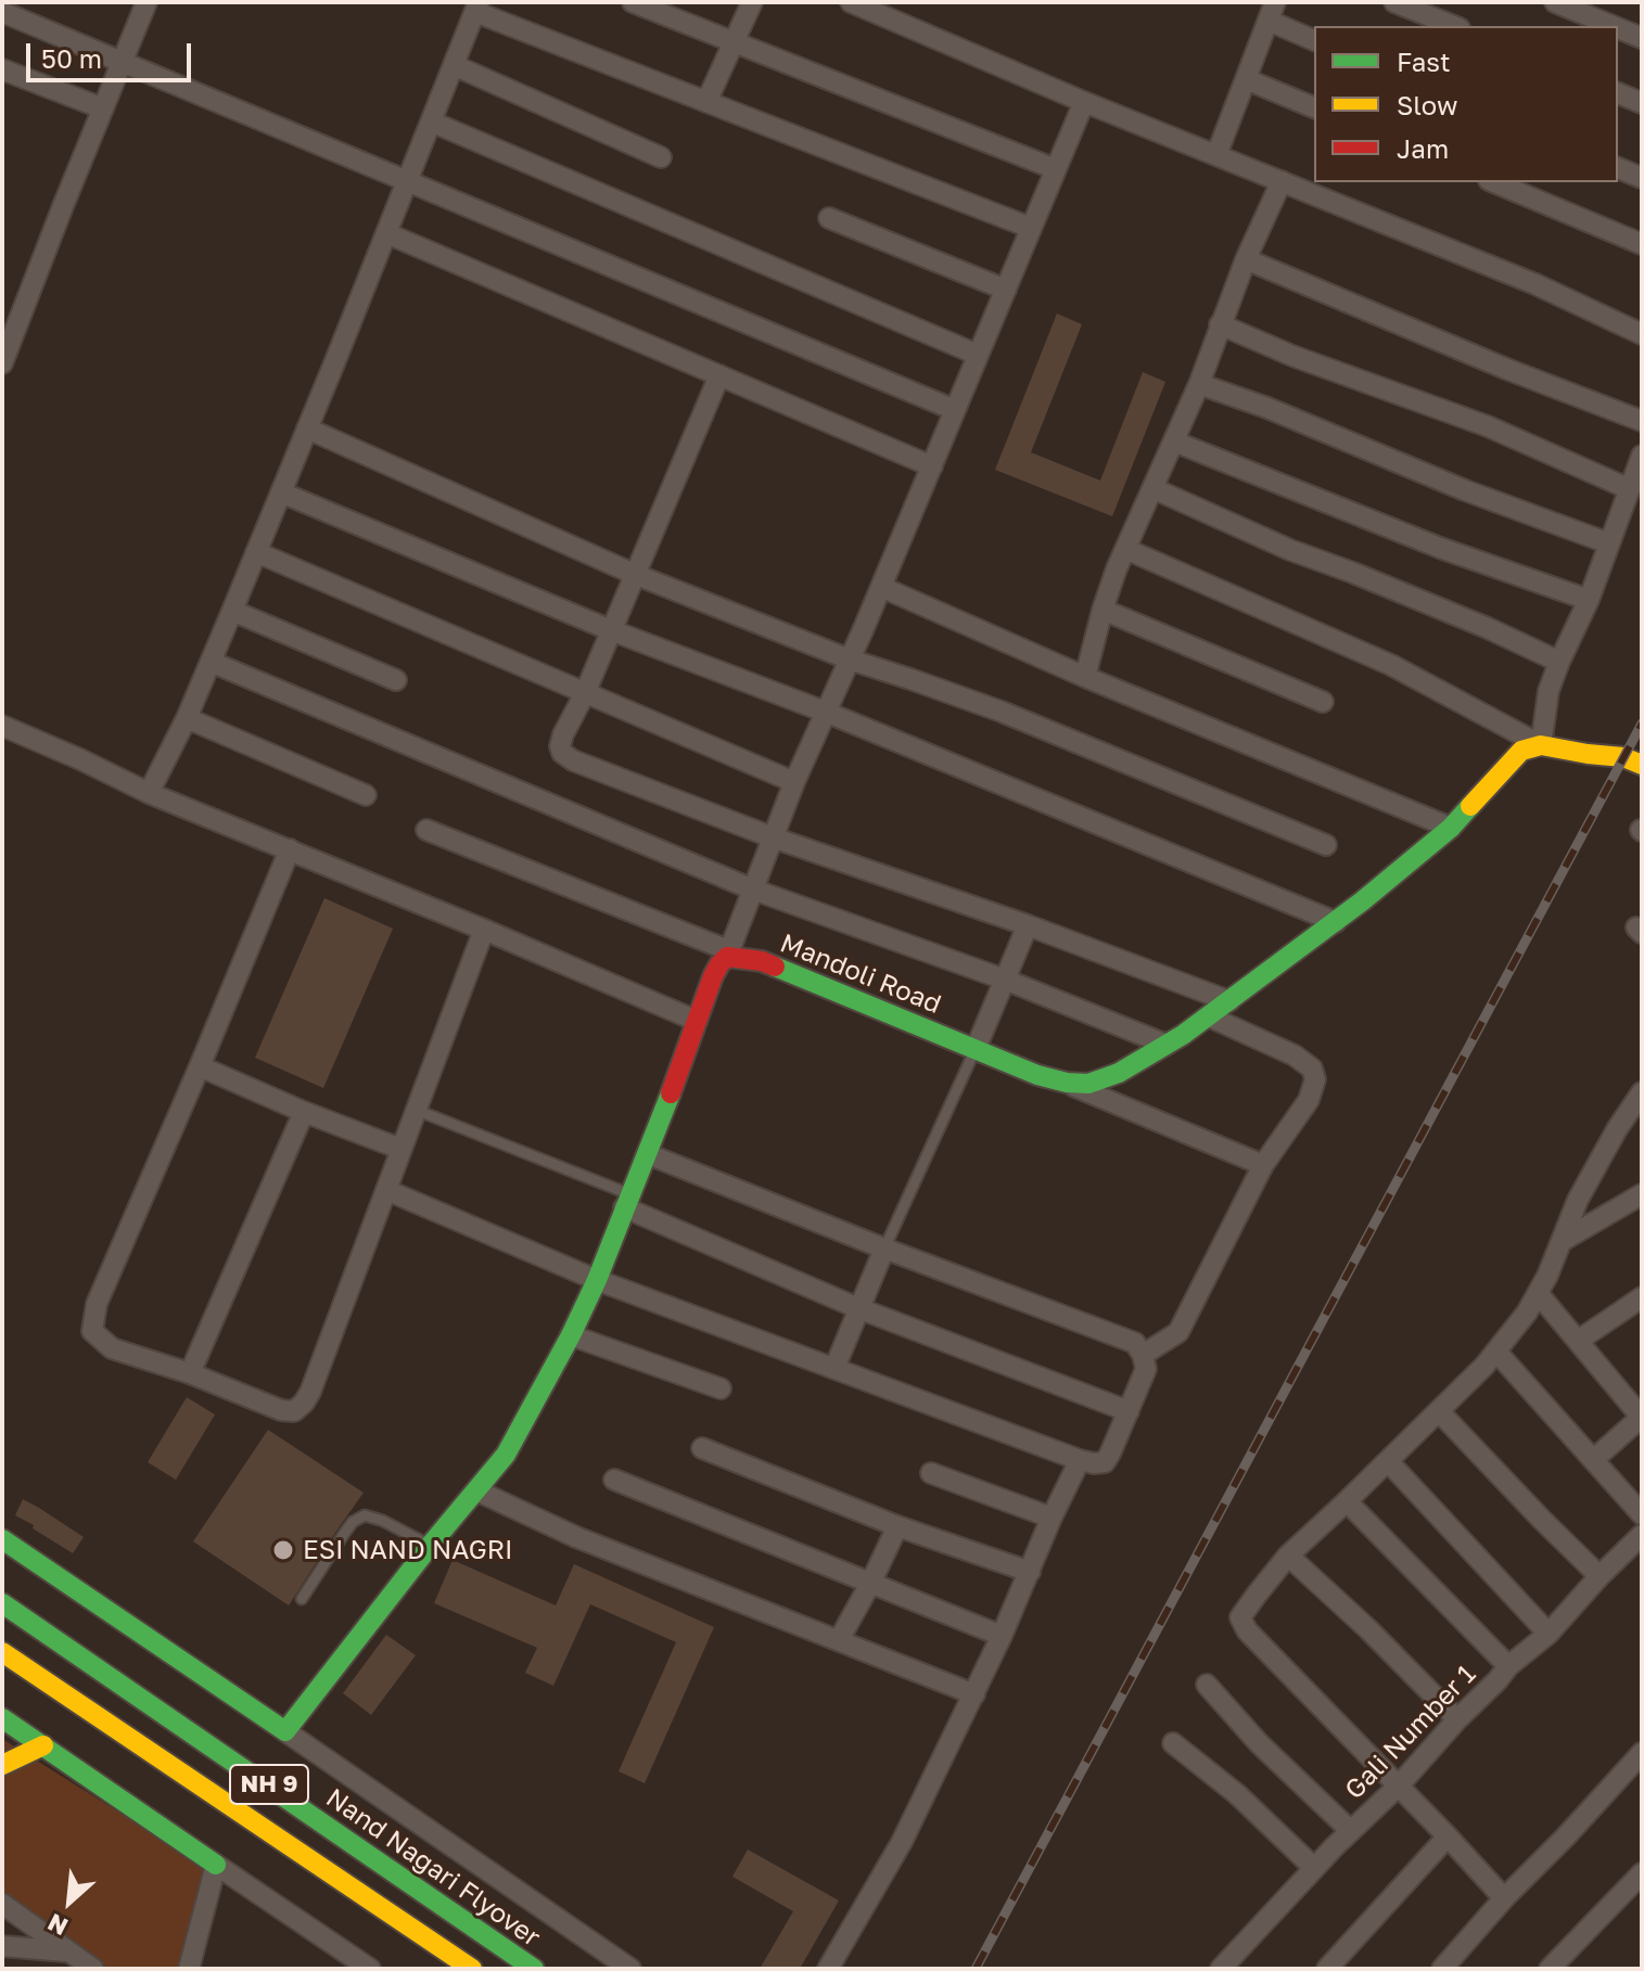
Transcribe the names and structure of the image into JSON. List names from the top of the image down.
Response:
{
  "streets": {
    "main road": ["Mandoli Road", "NH 9", "Nand Nagari Flyover"],
    "street": ["Gali Number 1"]
  },
  "places": ["ESI NAND NAGRI"],
  "legend": ["Fast", "Slow", "Jam"],
  "scale_bar": "50 m",
  "north": "bottom left"
}
